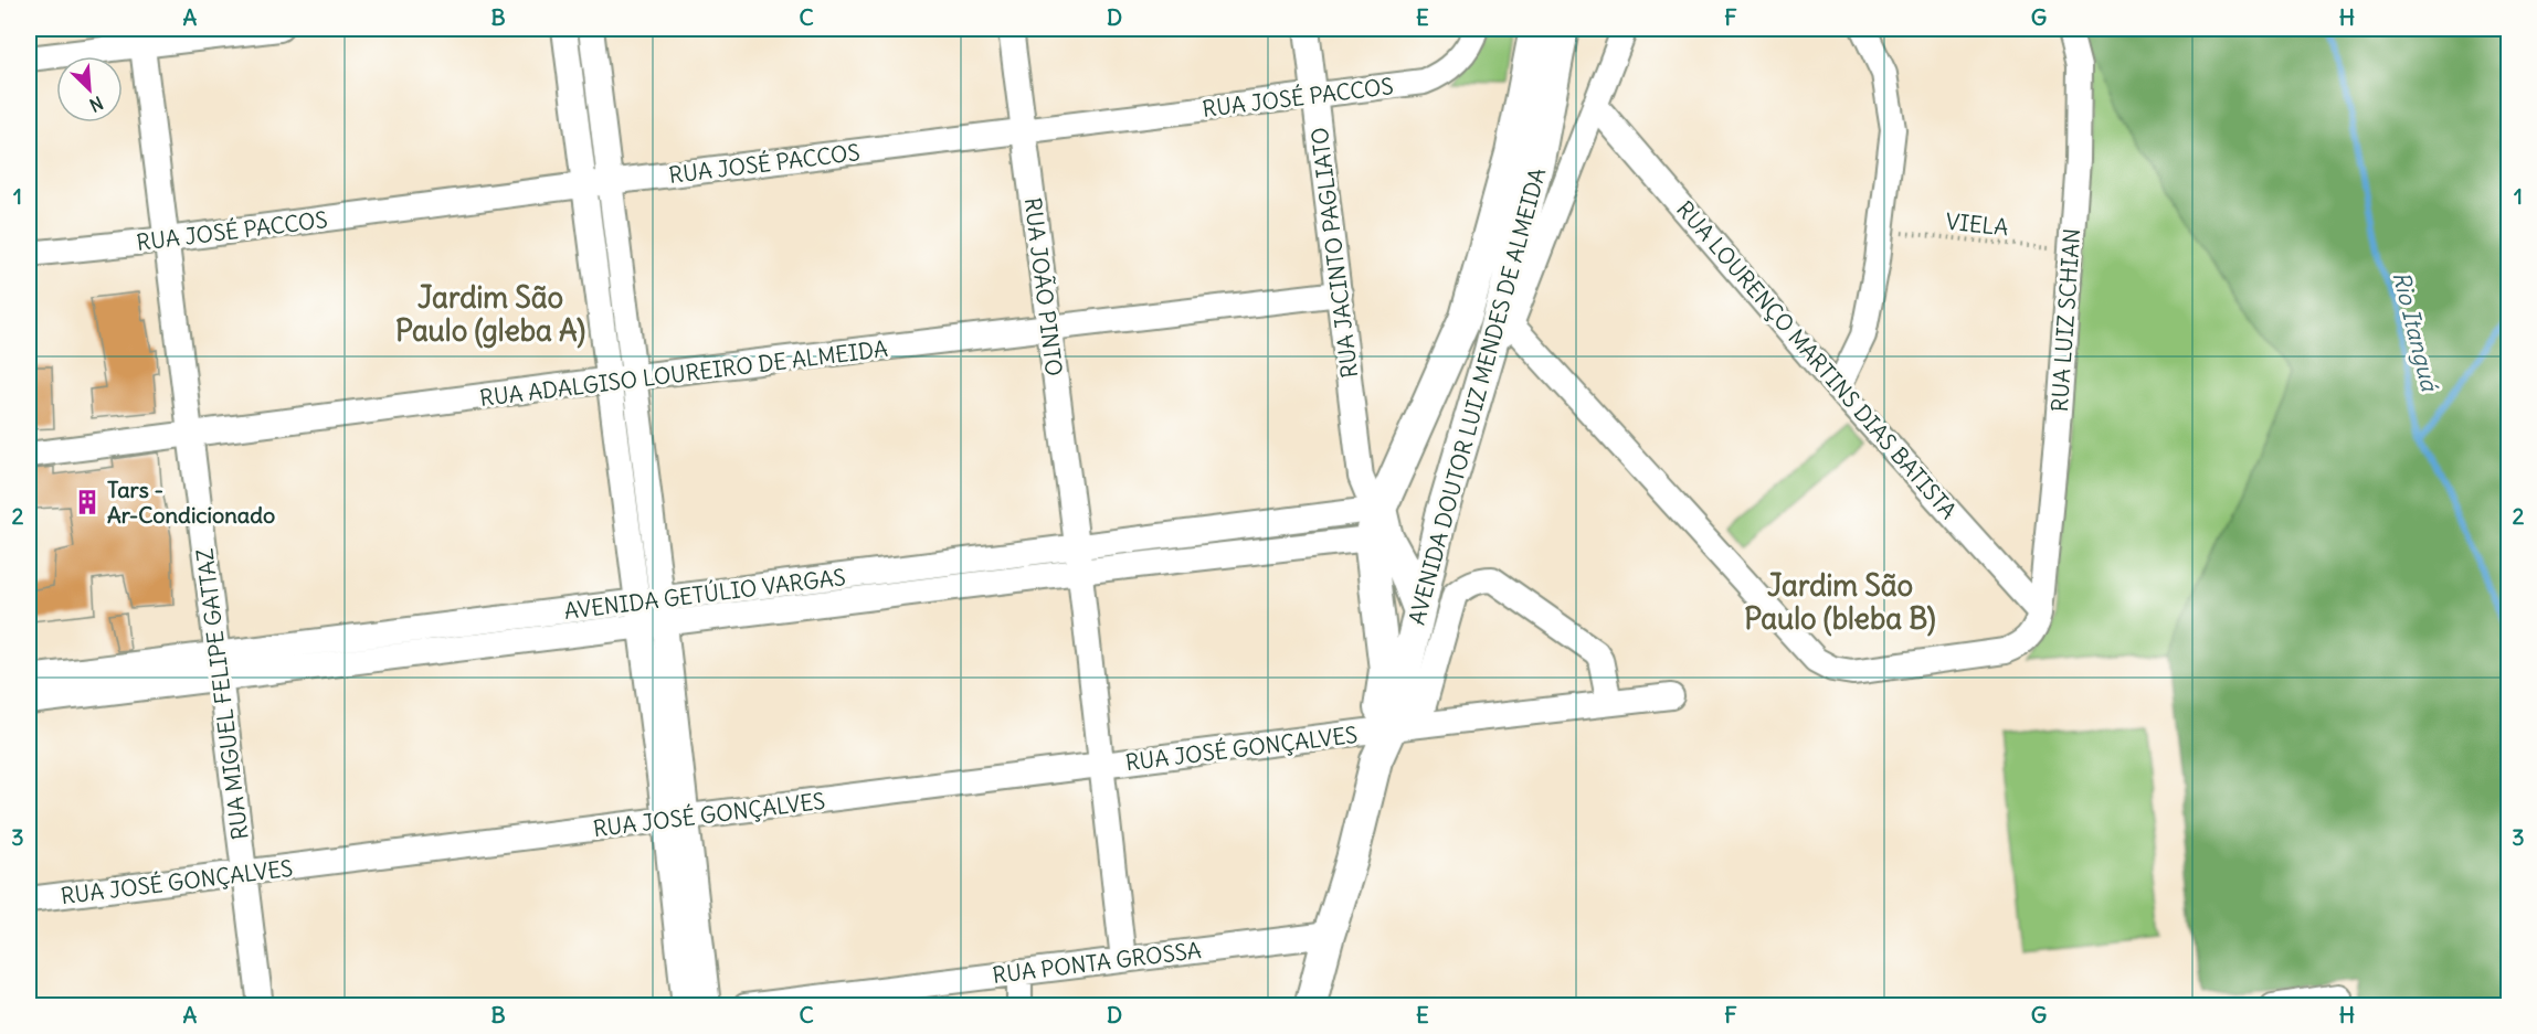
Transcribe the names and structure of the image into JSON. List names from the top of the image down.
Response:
{
  "streets": {
    "main road": ["AVENIDA DOUTOR LUIZ MENDES DE ALMEIDA"],
    "street": [
      "RUA JOSÉ PACCOS",
      "RUA JACINTO PAGLIATO",
      "RUA JOÃO PINTO",
      "RUA LUIZ SCHIAN",
      "RUA LOURENÇO MARTINS DIAS BATISTA",
      "RUA ADALGISO LOUREIRO DE ALMEIDA",
      "AVENIDA GETÚLIO VARGAS",
      "RUA MIGUEL FELIPE GATTAZ",
      "RUA JOSÉ GONÇALVES",
      "RUA PONTA GROSSA"
    ],
    "path": ["VIELA"]
  },
  "crossings": [
    ["RUA JOSÉ PACCOS", "RUA JACINTO PAGLIATO"],
    ["RUA JOSÉ PACCOS", "RUA JOÃO PINTO"],
    ["RUA JOSÉ PACCOS", "RUA MIGUEL FELIPE GATTAZ"],
    ["VIELA", "RUA LUIZ SCHIAN"],
    ["RUA JACINTO PAGLIATO", "RUA ADALGISO LOUREIRO DE ALMEIDA"],
    ["RUA JACINTO PAGLIATO", "AVENIDA DOUTOR LUIZ MENDES DE ALMEIDA"],
    ["RUA JACINTO PAGLIATO", "AVENIDA GETÚLIO VARGAS"],
    ["RUA JOÃO PINTO", "RUA ADALGISO LOUREIRO DE ALMEIDA"],
    ["RUA JOÃO PINTO", "AVENIDA GETÚLIO VARGAS"],
    ["RUA LUIZ SCHIAN", "RUA LOURENÇO MARTINS DIAS BATISTA"],
    ["RUA ADALGISO LOUREIRO DE ALMEIDA", "RUA MIGUEL FELIPE GATTAZ"],
    ["AVENIDA DOUTOR LUIZ MENDES DE ALMEIDA", "AVENIDA GETÚLIO VARGAS"],
    ["AVENIDA DOUTOR LUIZ MENDES DE ALMEIDA", "RUA JOSÉ GONÇALVES"],
    ["AVENIDA DOUTOR LUIZ MENDES DE ALMEIDA", "RUA PONTA GROSSA"],
    ["AVENIDA GETÚLIO VARGAS", "RUA MIGUEL FELIPE GATTAZ"],
    ["RUA MIGUEL FELIPE GATTAZ", "RUA JOSÉ GONÇALVES"]
  ],
  "districts": ["Jardim São Paulo (gleba A)", "Jardim São Paulo (bleba B)"],
  "water": ["Rio Itanguá"],
  "places": {
    "building": ["Tars - Ar-Condicionado"]
  },
  "north": "bottom right",
  "grid": {
    "columns": [
      "A",
      "B",
      "C",
      "D",
      "E",
      "F",
      "G",
      "H"
    ],
    "rows": ["1", "2", "3"]
  }
}
